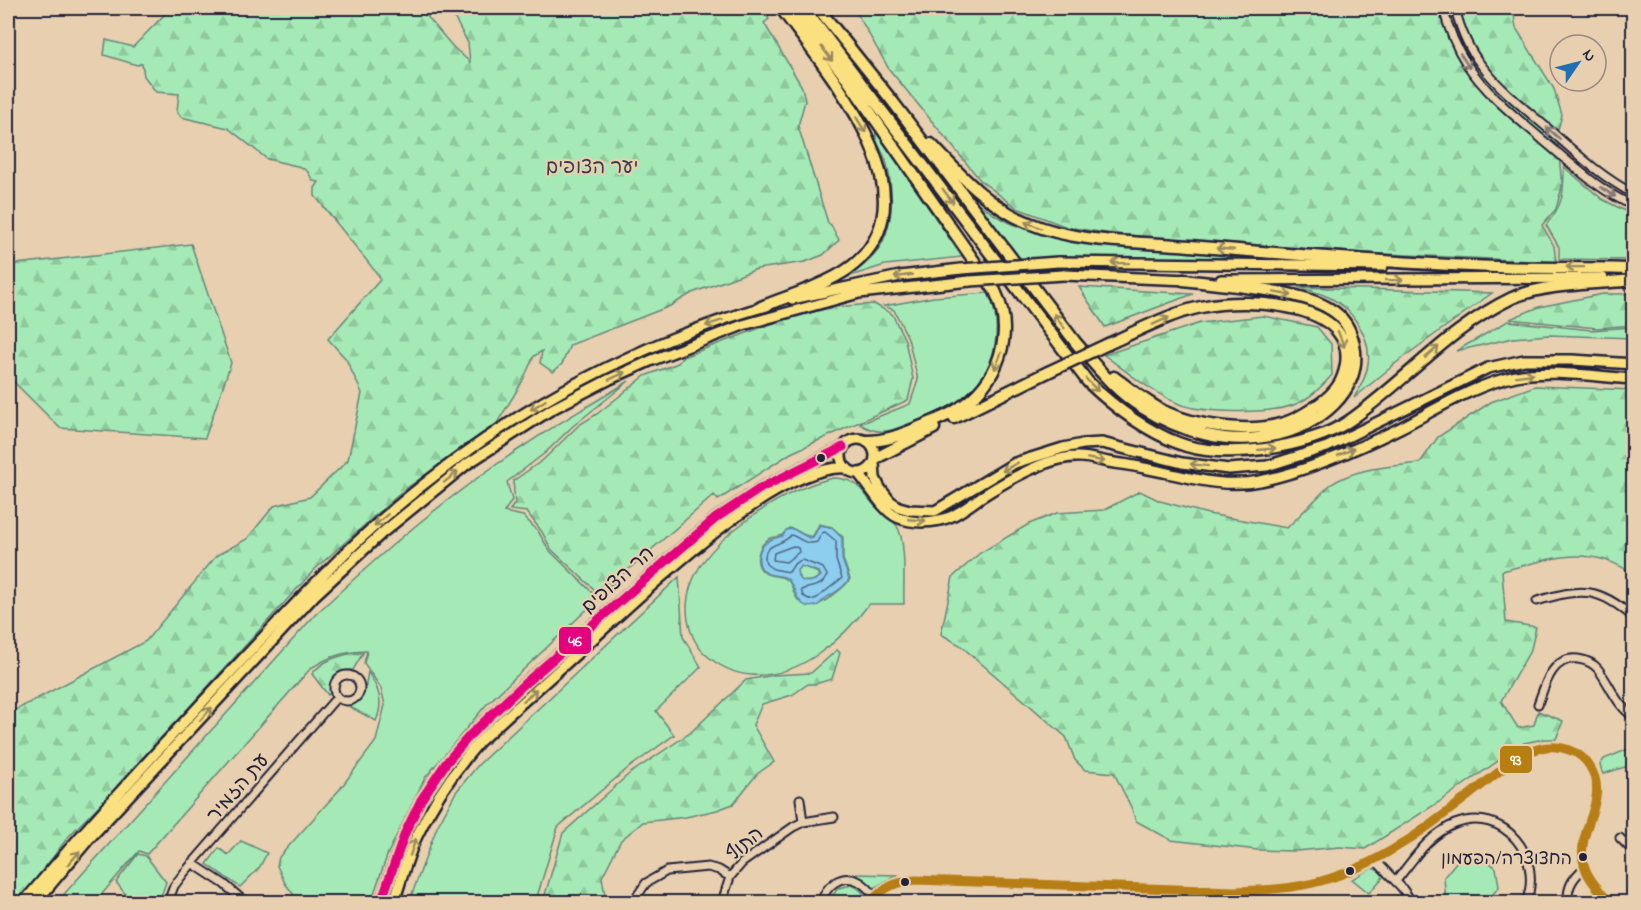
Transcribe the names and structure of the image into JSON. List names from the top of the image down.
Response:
{
  "streets": {
    "main road": ["הר הצופים"],
    "street": ["עת הזמיר", "התוף"]
  },
  "parks": ["יער הצופים"],
  "places": ["החצוצרה/הפעמון"],
  "lines": ["transit line 46", "transit line 93"],
  "north": "top right"
}
